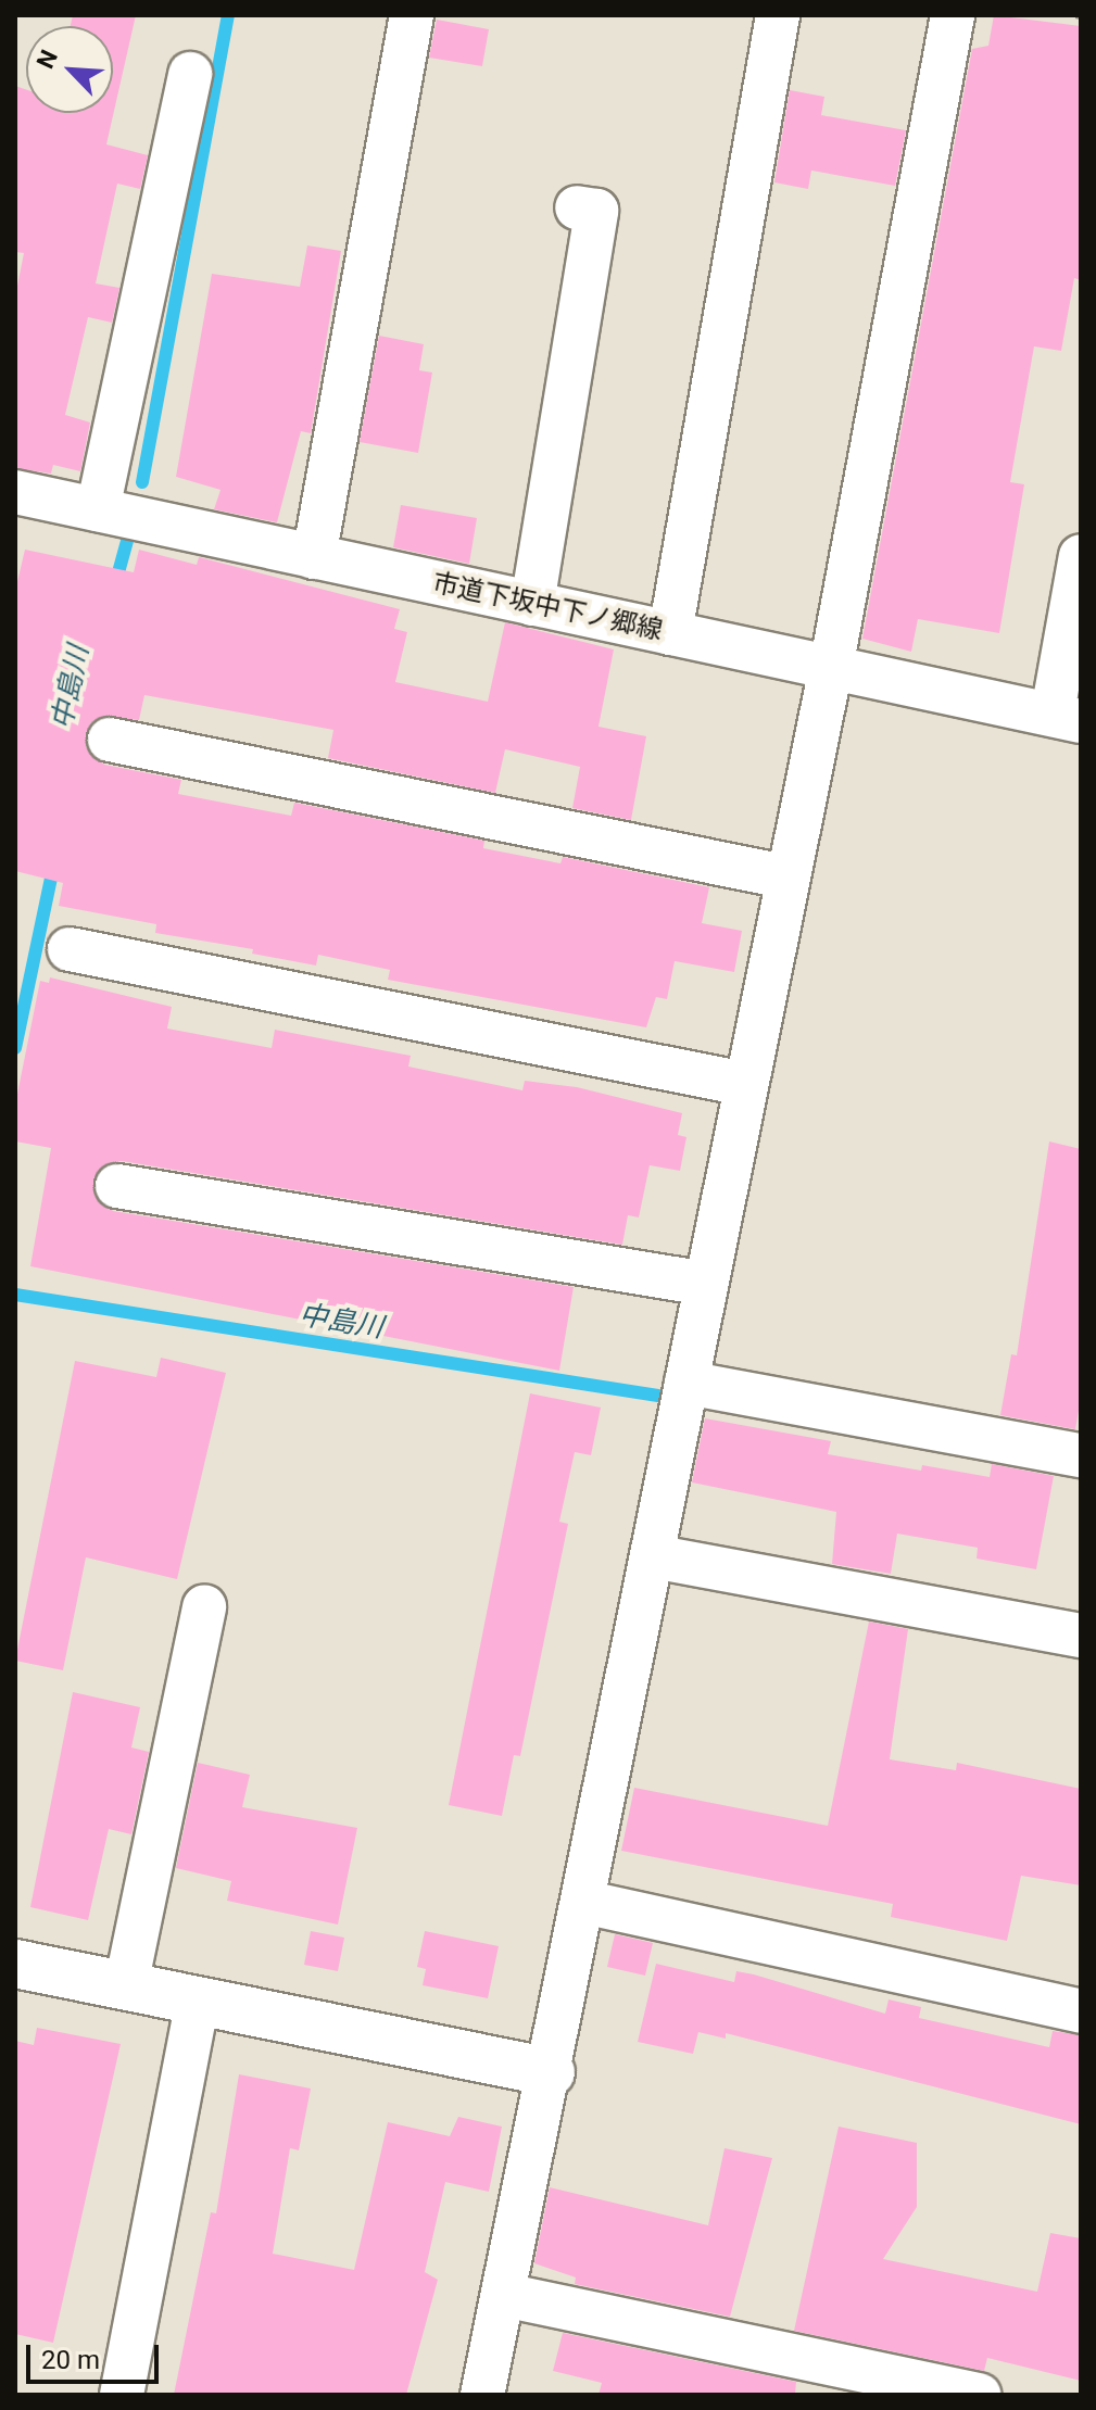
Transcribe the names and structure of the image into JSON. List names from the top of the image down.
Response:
{
  "streets": {
    "street": ["市道下坂中下ノ郷線"]
  },
  "water": ["中島川"],
  "scale_bar": "20 m",
  "north": "top left"
}
